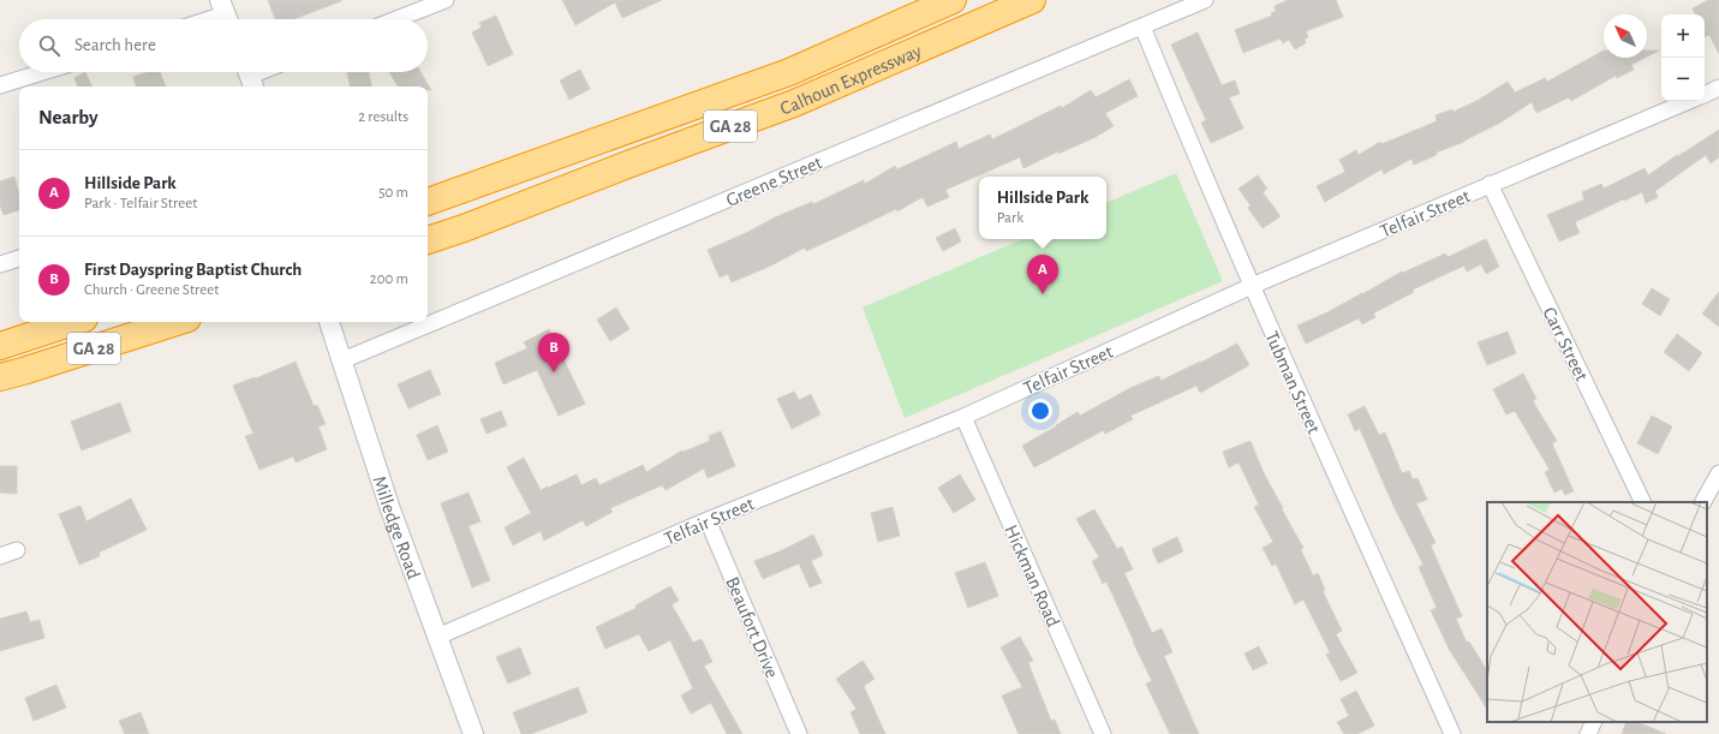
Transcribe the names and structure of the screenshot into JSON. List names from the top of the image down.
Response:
{
  "streets": {
    "highway": ["Calhoun Expressway", "GA 28"],
    "street": [
      "Greene Street",
      "Telfair Street",
      "Carr Street",
      "Tubman Street",
      "Milledge Road",
      "Hickman Road",
      "Beaufort Drive"
    ]
  },
  "crossings": [
    ["Greene Street", "Tubman Street"],
    ["Greene Street", "Milledge Road"],
    ["Telfair Street", "Carr Street"],
    ["Telfair Street", "Tubman Street"],
    ["Telfair Street", "Milledge Road"],
    ["Telfair Street", "Hickman Road"],
    ["Telfair Street", "Beaufort Drive"]
  ],
  "north": "top left",
  "page": {
    "map_buttons": ["+", "−"],
    "search": "Search here",
    "heading": ["Nearby", "2 results"],
    "list": [
      {
        "mark": "A",
        "name": "Hillside Park",
        "note": "Park · Telfair Street",
        "value": "50 m"
      },
      {
        "mark": "B",
        "name": "First Dayspring Baptist Church",
        "note": "Church · Greene Street",
        "value": "200 m"
      }
    ],
    "popup": ["Hillside Park", "Park"],
    "pins": ["A", "B"]
  }
}
